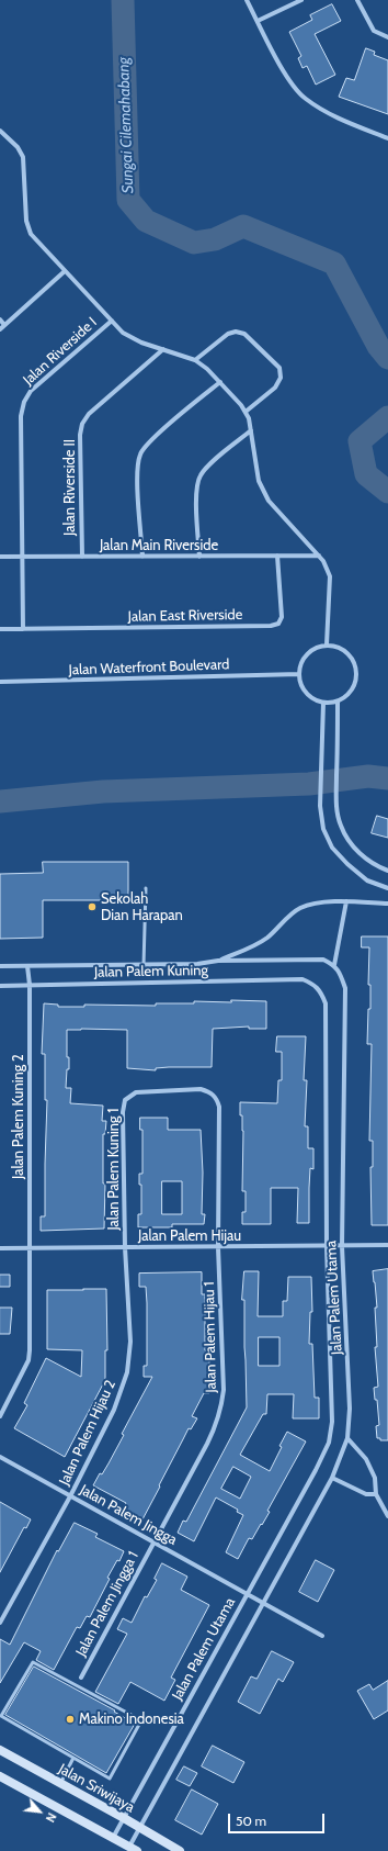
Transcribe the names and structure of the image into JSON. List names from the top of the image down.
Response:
{
  "streets": {
    "street": [
      "Jalan Riverside I",
      "Jalan Riverside II",
      "Jalan Main Riverside",
      "Jalan East Riverside",
      "Jalan Waterfront Boulevard",
      "Jalan Palem Kuning",
      "Jalan Palem Kuning 2",
      "Jalan Palem Kuning 1",
      "Jalan Palem Hijau",
      "Jalan Palem Utama",
      "Jalan Palem Hijau 1",
      "Jalan Palem Hijau 2",
      "Jalan Palem Jingga",
      "Jalan Palem Jingga 1",
      "Jalan Sriwijaya"
    ]
  },
  "crossings": [
    ["Jalan Riverside I", "Jalan Main Riverside"],
    ["Jalan Riverside II", "Jalan Main Riverside"],
    ["Jalan Main Riverside", "Jalan East Riverside"],
    ["Jalan Palem Kuning", "Jalan Palem Kuning 2"],
    ["Jalan Palem Kuning", "Jalan Palem Utama"],
    ["Jalan Palem Kuning 2", "Jalan Palem Hijau"],
    ["Jalan Palem Kuning 1", "Jalan Palem Hijau"],
    ["Jalan Palem Kuning 1", "Jalan Palem Hijau 1"],
    ["Jalan Palem Kuning 1", "Jalan Palem Hijau 2"],
    ["Jalan Palem Hijau", "Jalan Palem Utama"],
    ["Jalan Palem Hijau", "Jalan Palem Hijau 1"],
    ["Jalan Palem Hijau", "Jalan Palem Hijau 2"],
    ["Jalan Palem Utama", "Jalan Palem Jingga"],
    ["Jalan Palem Utama", "Jalan Sriwijaya"],
    ["Jalan Palem Hijau 1", "Jalan Palem Jingga"],
    ["Jalan Palem Hijau 1", "Jalan Palem Jingga 1"],
    ["Jalan Palem Hijau 2", "Jalan Palem Jingga"],
    ["Jalan Palem Jingga", "Jalan Palem Jingga 1"]
  ],
  "water": ["Sungai Cilemahabang"],
  "places": ["Sekolah Dian Harapan", "Makino Indonesia"],
  "scale_bar": "50 m",
  "north": "bottom right"
}
